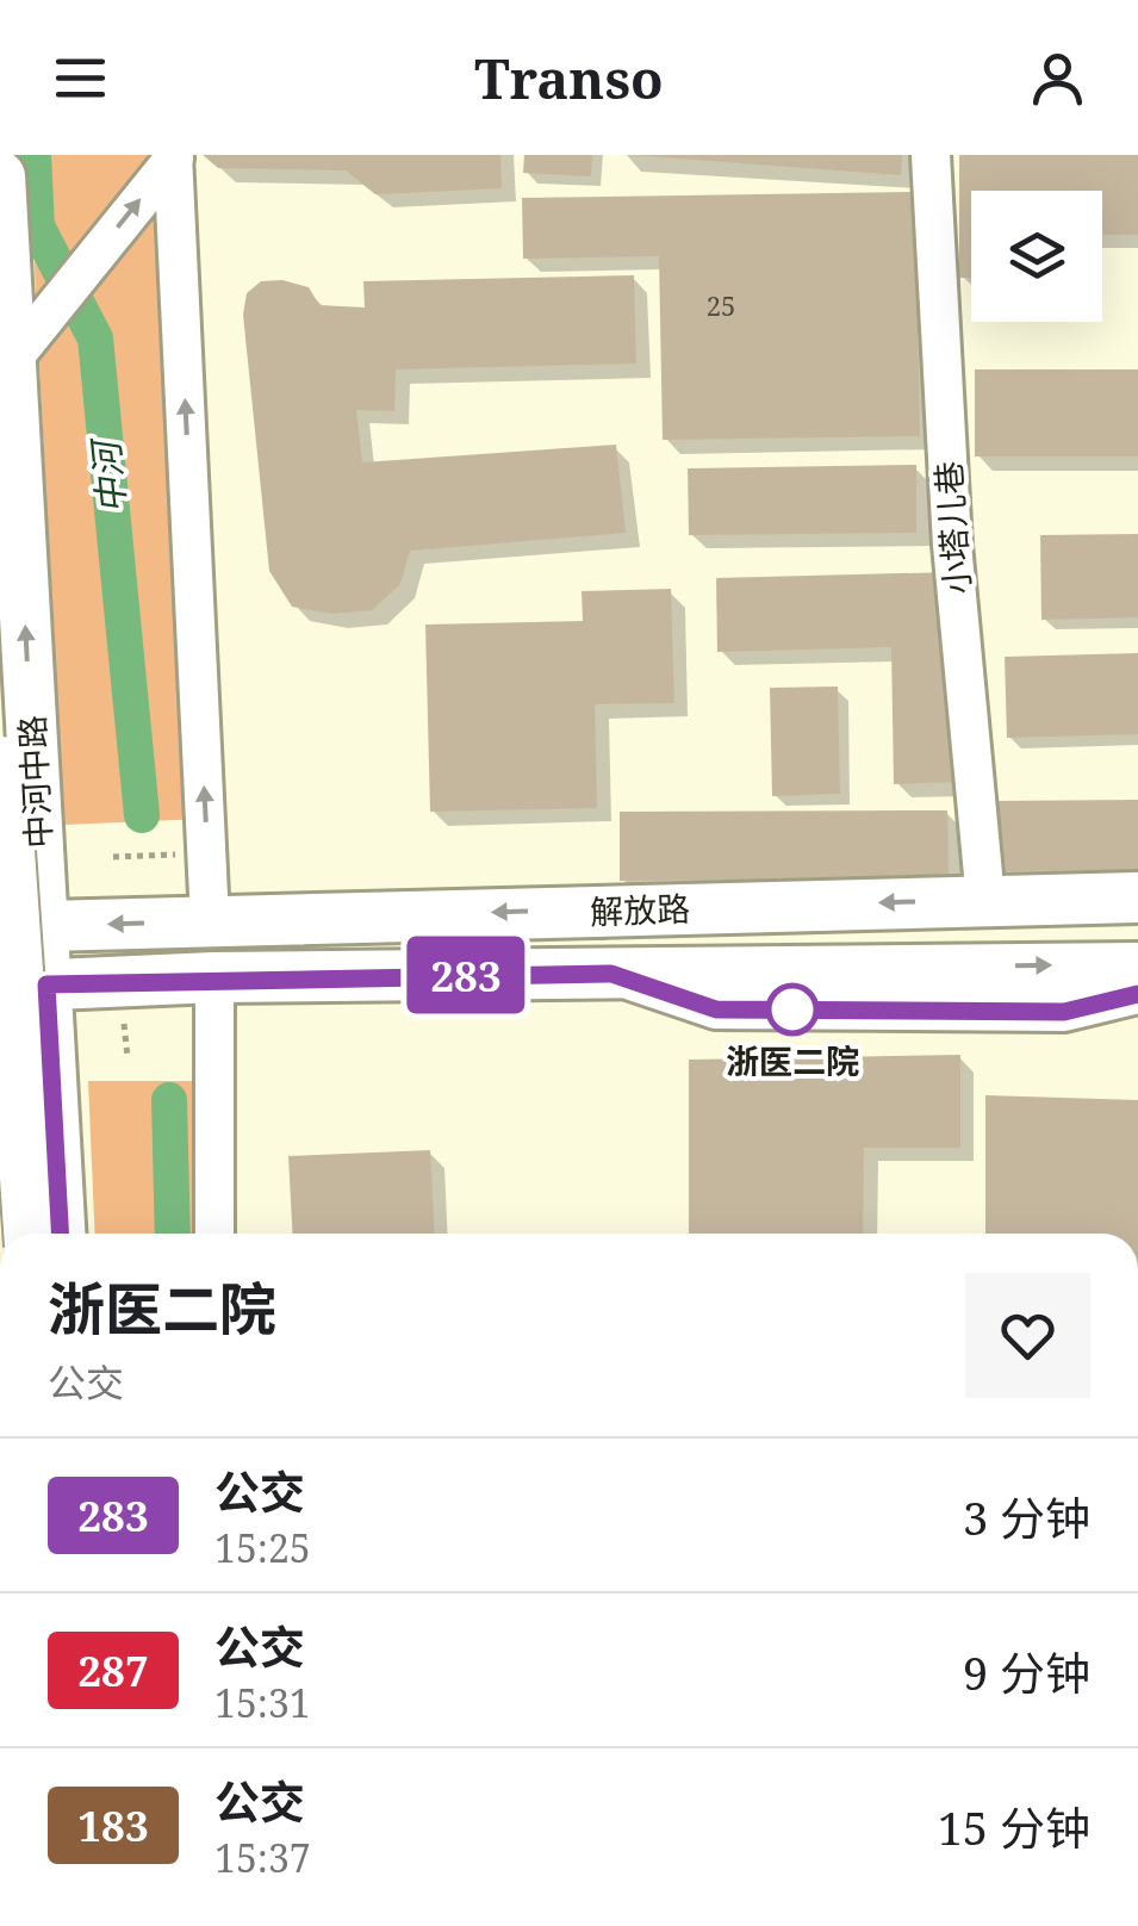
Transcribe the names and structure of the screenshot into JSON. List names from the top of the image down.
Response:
{
  "streets": {
    "main road": ["中河中路", "解放路"],
    "street": ["小塔儿巷"]
  },
  "crossings": [
    ["小塔儿巷", "解放路"],
    ["中河中路", "解放路"]
  ],
  "one_way": ["中河中路"],
  "water": ["中河"],
  "places": ["浙医二院"],
  "lines": ["bus line 283"],
  "house_numbers": ["25"],
  "page": {
    "header": "Transo",
    "on_map": "283",
    "heading": ["浙医二院", "公交"],
    "list": [
      {
        "mark": "283",
        "name": "公交",
        "note": "15:25",
        "value": "3 分钟"
      },
      {
        "mark": "287",
        "name": "公交",
        "note": "15:31",
        "value": "9 分钟"
      },
      {
        "mark": "183",
        "name": "公交",
        "note": "15:37",
        "value": "15 分钟"
      }
    ]
  }
}
